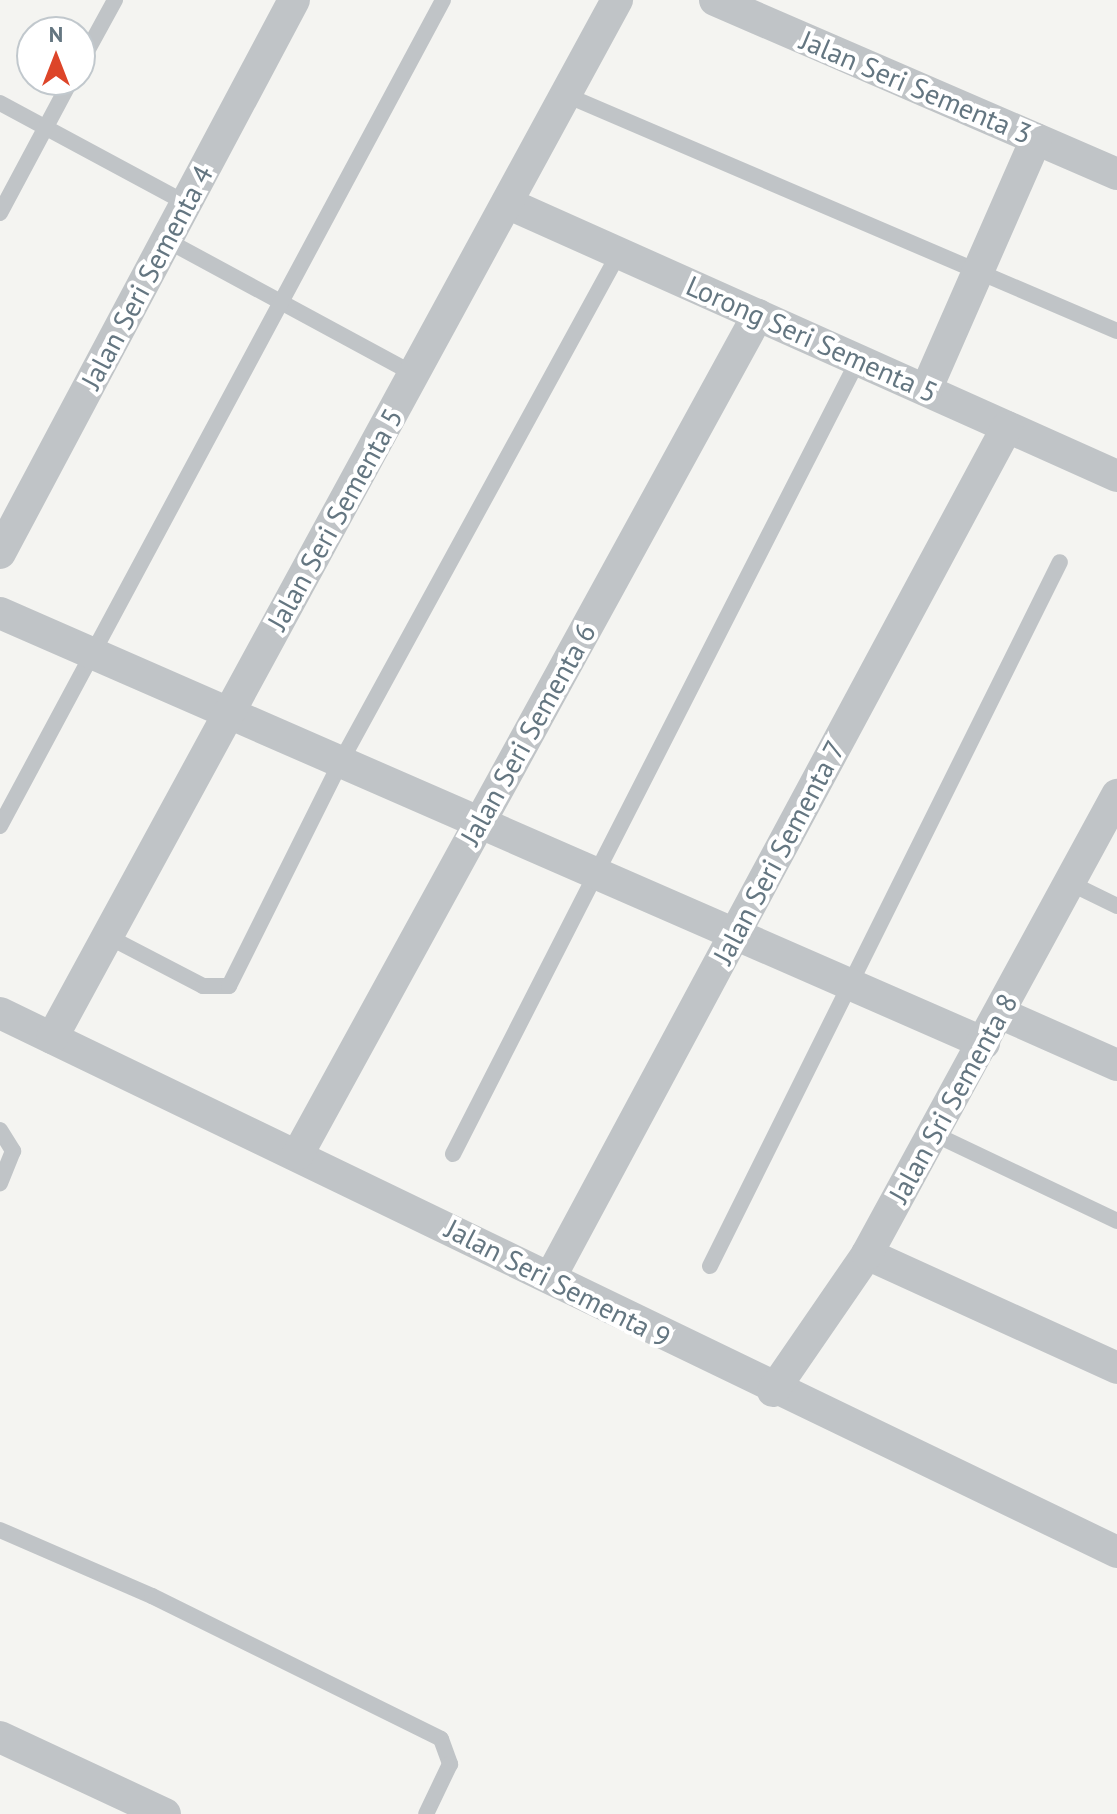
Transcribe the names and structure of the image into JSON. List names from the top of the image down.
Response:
{
  "streets": {
    "street": [
      "Jalan Seri Sementa 3",
      "Jalan Seri Sementa 4",
      "Lorong Seri Sementa 5",
      "Jalan Seri Sementa 5",
      "Jalan Seri Sementa 6",
      "Jalan Seri Sementa 7",
      "Jalan Sri Sementa 8",
      "Jalan Seri Sementa 9"
    ]
  },
  "crossings": [
    ["Lorong Seri Sementa 5", "Jalan Seri Sementa 5"],
    ["Lorong Seri Sementa 5", "Jalan Seri Sementa 6"],
    ["Lorong Seri Sementa 5", "Jalan Seri Sementa 7"],
    ["Jalan Seri Sementa 5", "Jalan Seri Sementa 9"],
    ["Jalan Seri Sementa 6", "Jalan Seri Sementa 9"],
    ["Jalan Seri Sementa 7", "Jalan Seri Sementa 9"],
    ["Jalan Sri Sementa 8", "Jalan Seri Sementa 9"]
  ],
  "north": "top"
}
